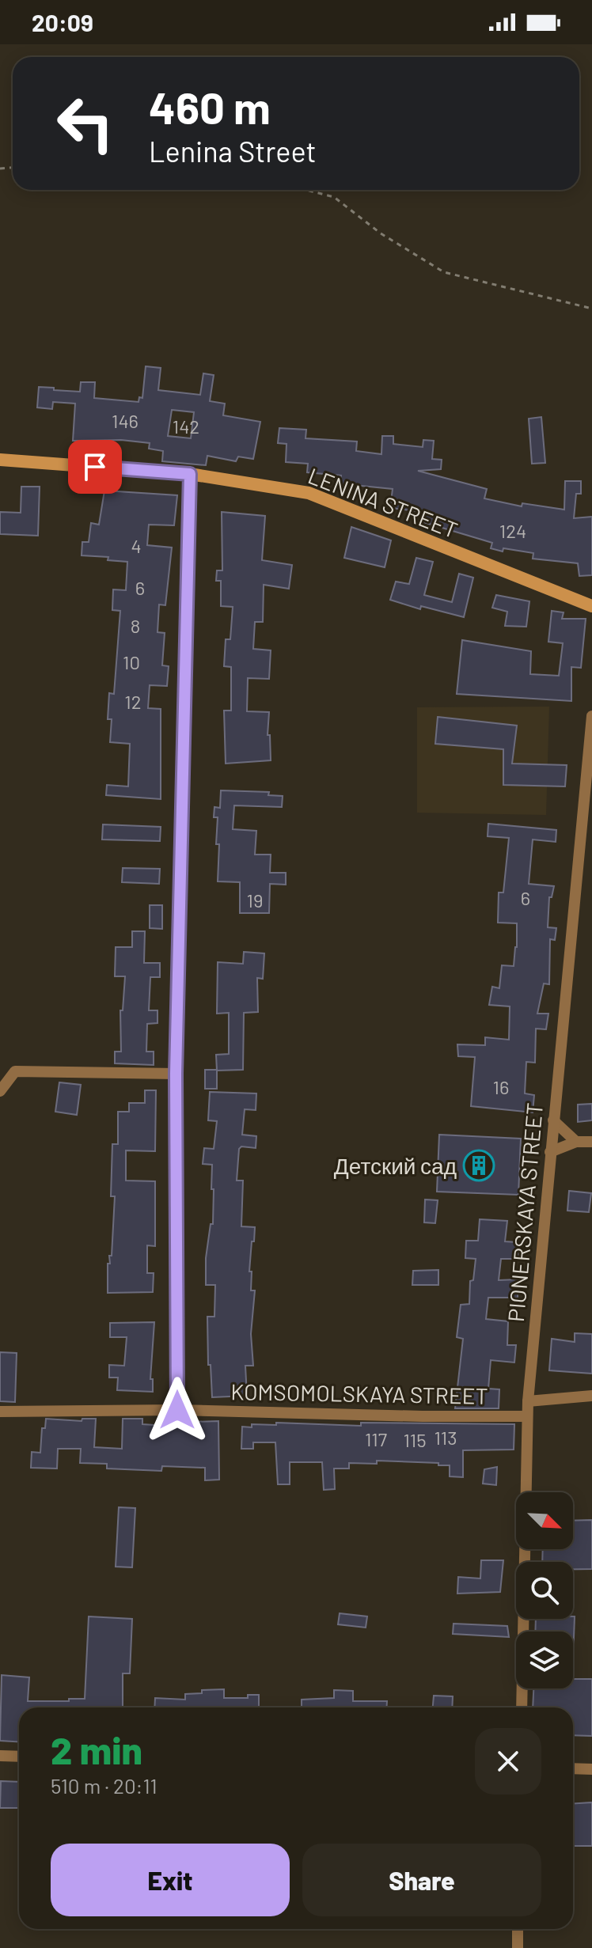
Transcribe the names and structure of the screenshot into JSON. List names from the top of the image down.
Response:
{
  "streets": {
    "street": ["LENINA STREET", "PIONERSKAYA STREET", "KOMSOMOLSKAYA STREET"]
  },
  "crossings": [
    ["PIONERSKAYA STREET", "KOMSOMOLSKAYA STREET"]
  ],
  "places": {
    "building": ["Детский сад"]
  },
  "house_numbers": [
    "146",
    "142",
    "124",
    "4",
    "6",
    "8",
    "10",
    "12",
    "6",
    "19",
    "16",
    "113",
    "117",
    "115"
  ],
  "north": "bottom right",
  "page": {
    "status": "20:09",
    "turn": ["460 m", "Lenina Street"],
    "heading": ["2 min", "510 m · 20:11"],
    "buttons": ["Exit", "Share"]
  }
}
